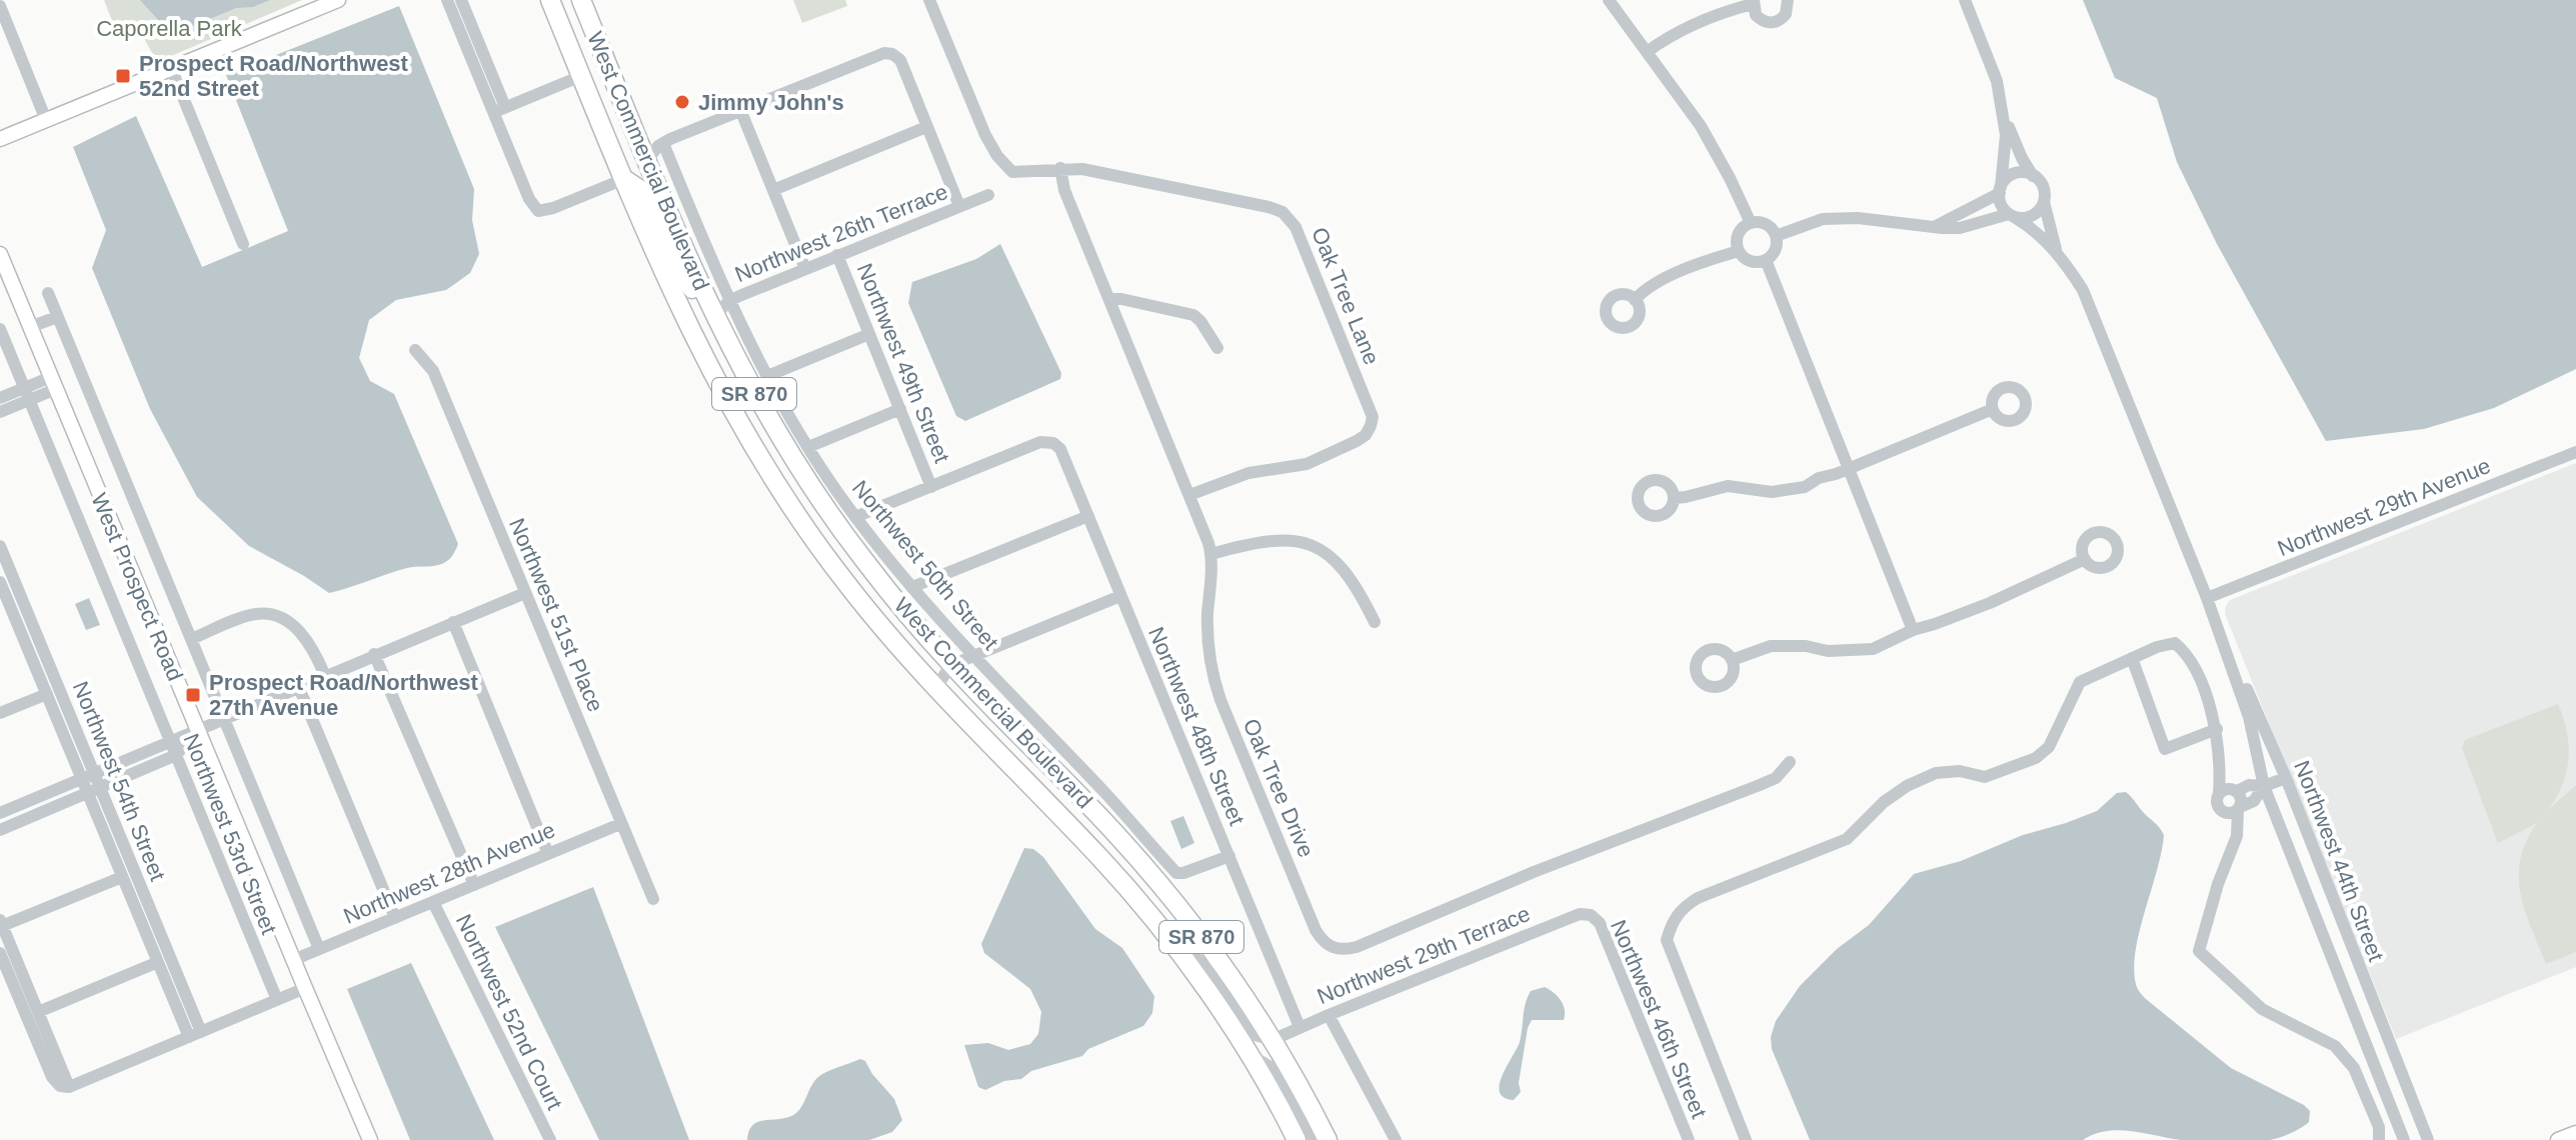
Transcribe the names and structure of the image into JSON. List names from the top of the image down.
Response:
{
  "streets": {
    "highway": ["West Commercial Boulevard", "SR 870"],
    "main road": ["West Prospect Road"],
    "street": [
      "Northwest 26th Terrace",
      "Oak Tree Lane",
      "Northwest 49th Street",
      "Northwest 29th Avenue",
      "Northwest 50th Street",
      "Northwest 51st Place",
      "Northwest 48th Street",
      "Northwest 54th Street",
      "Oak Tree Drive",
      "Northwest 53rd Street",
      "Northwest 44th Street",
      "Northwest 28th Avenue",
      "Northwest 29th Terrace",
      "Northwest 52nd Court",
      "Northwest 46th Street"
    ]
  },
  "crossings": [
    ["West Commercial Boulevard", "Northwest 26th Terrace"],
    ["West Commercial Boulevard", "Northwest 29th Terrace"],
    ["Northwest 26th Terrace", "Northwest 49th Street"],
    ["Northwest 26th Terrace", "Northwest 50th Street"],
    ["Oak Tree Lane", "Oak Tree Drive"],
    ["Northwest 49th Street", "Northwest 48th Street"],
    ["Northwest 29th Avenue", "Northwest 44th Street"],
    ["Northwest 50th Street", "Northwest 48th Street"],
    ["West Prospect Road", "Northwest 28th Avenue"],
    ["Northwest 51st Place", "Northwest 28th Avenue"],
    ["Northwest 48th Street", "Northwest 29th Terrace"],
    ["Northwest 53rd Street", "Northwest 28th Avenue"],
    ["Northwest 28th Avenue", "Northwest 52nd Court"],
    ["Northwest 29th Terrace", "Northwest 46th Street"]
  ],
  "parks": ["Caporella Park"],
  "places": {
    "transit": ["Prospect Road/Northwest 52nd Street", "Prospect Road/Northwest 27th Avenue"],
    "other": ["Jimmy John's"]
  }
}
